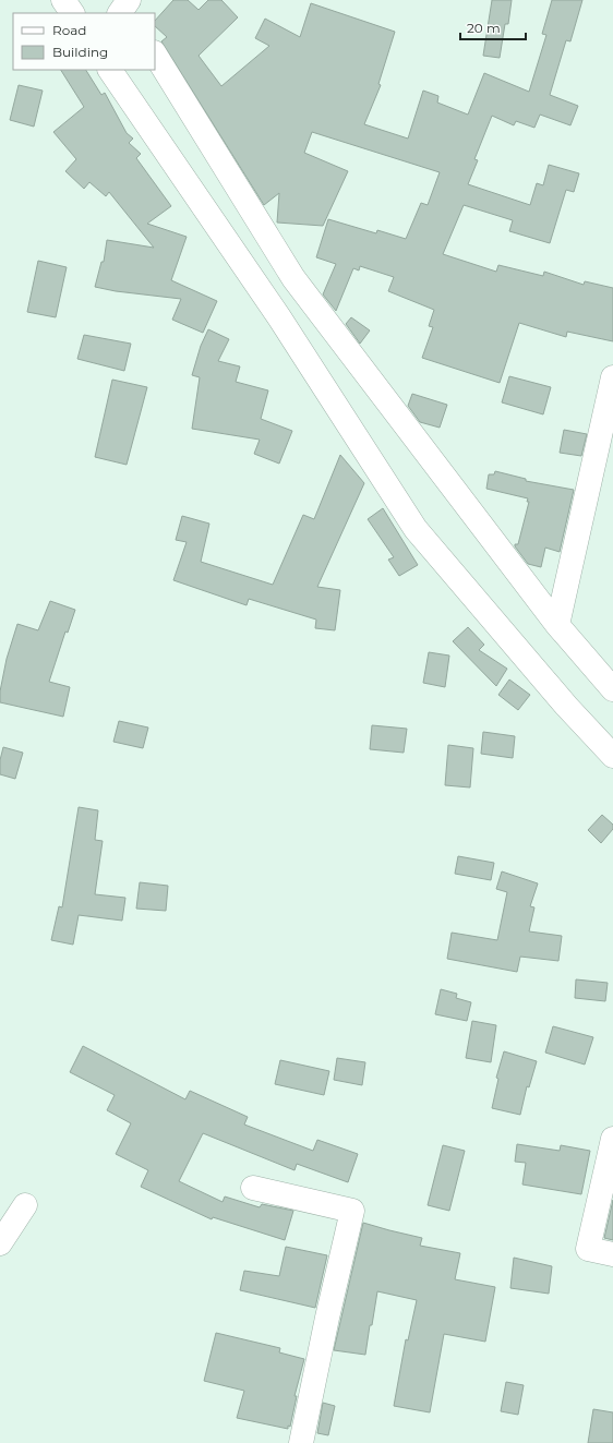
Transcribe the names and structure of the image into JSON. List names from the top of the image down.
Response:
{
  "legend": ["Road", "Building"],
  "scale_bar": "20 m"
}
